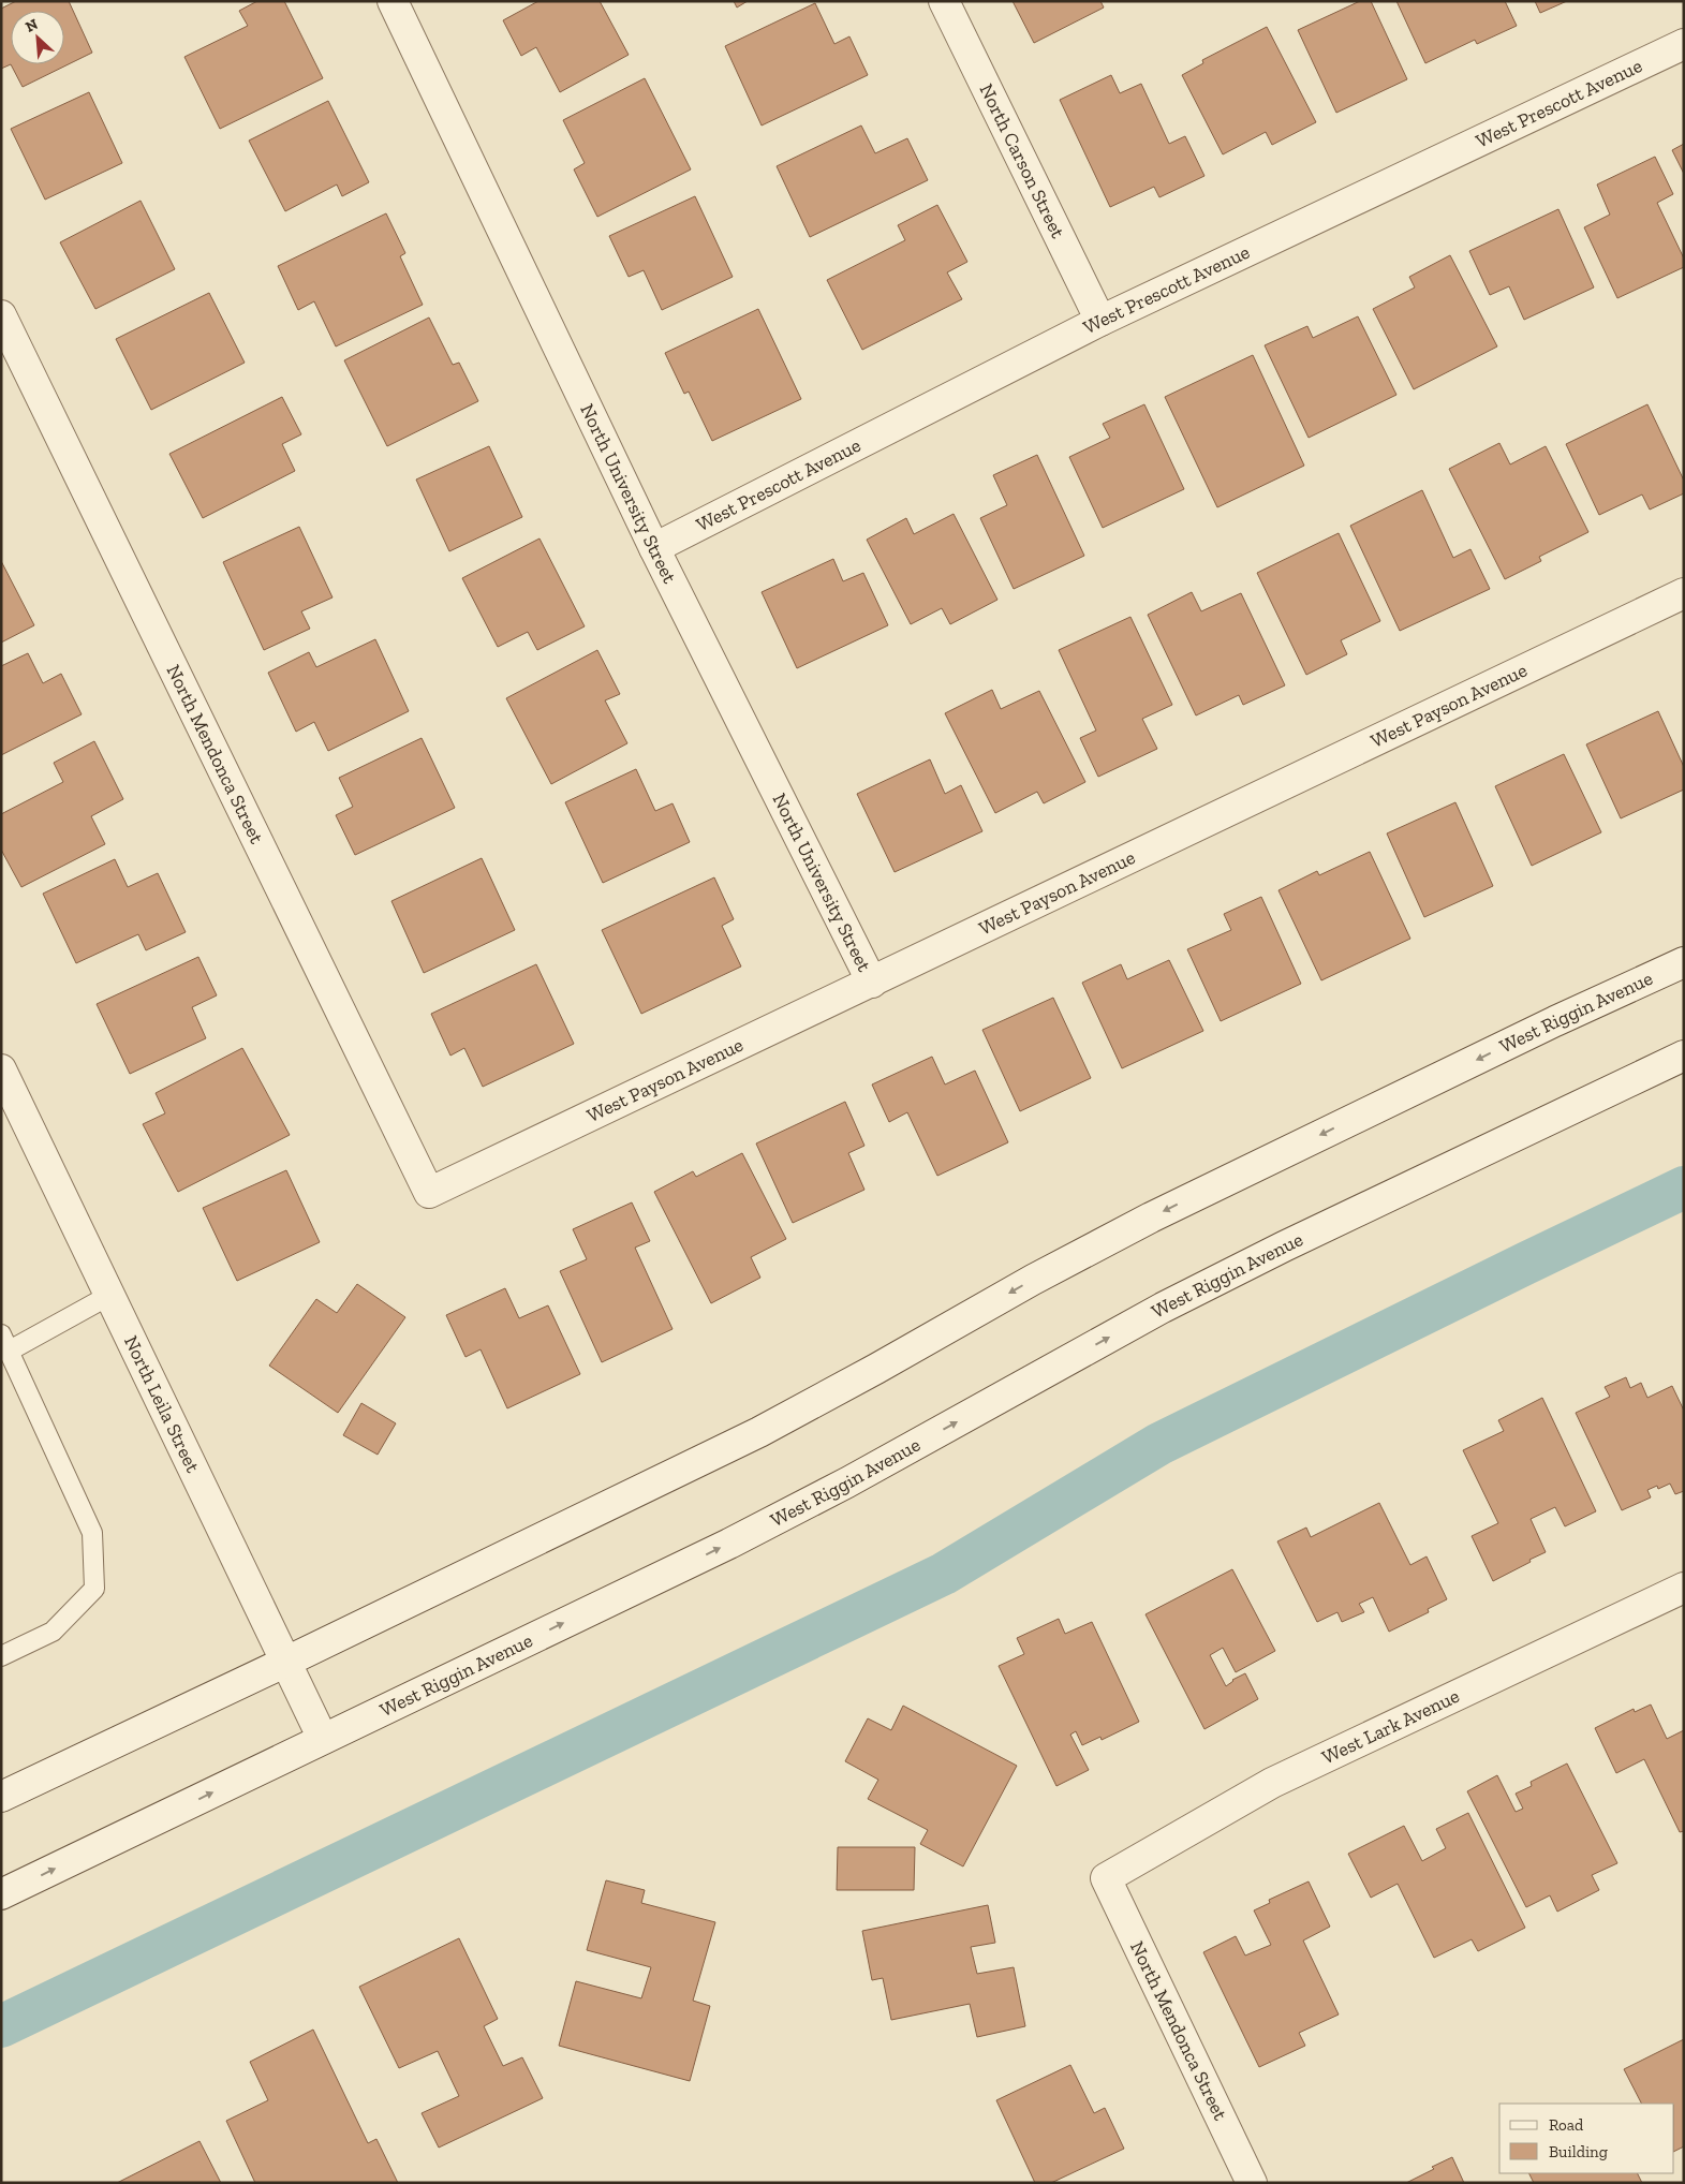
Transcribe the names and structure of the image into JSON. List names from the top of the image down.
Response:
{
  "streets": {
    "street": [
      "West Prescott Avenue",
      "North Carson Street",
      "North University Street",
      "West Payson Avenue",
      "North Mendonca Street",
      "West Riggin Avenue",
      "North Leila Street",
      "West Lark Avenue"
    ]
  },
  "crossings": [
    ["West Prescott Avenue", "North Carson Street"],
    ["West Prescott Avenue", "North University Street"],
    ["North University Street", "West Payson Avenue"],
    ["West Payson Avenue", "North Mendonca Street"],
    ["North Mendonca Street", "West Lark Avenue"],
    ["West Riggin Avenue", "North Leila Street"]
  ],
  "legend": ["Road", "Building"],
  "north": "top left"
}
